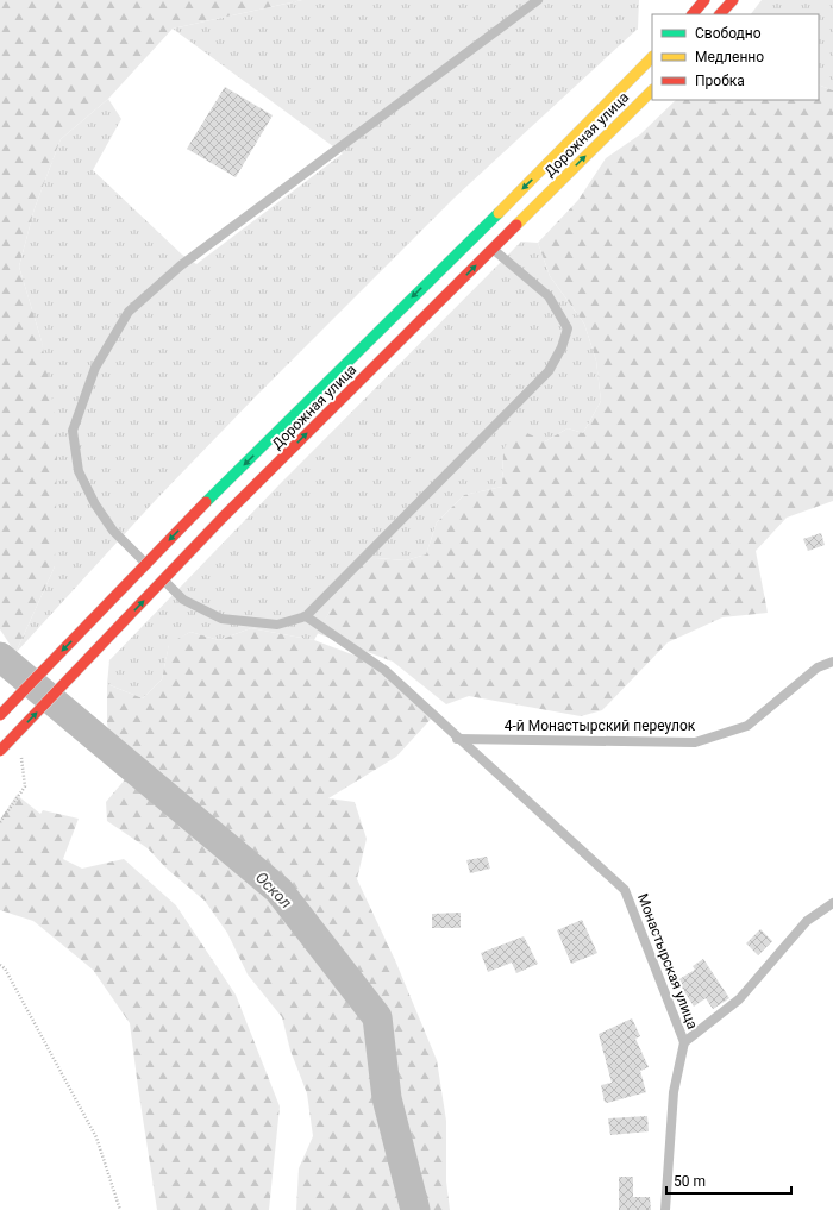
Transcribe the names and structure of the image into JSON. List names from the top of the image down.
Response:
{
  "streets": {
    "main road": ["Дорожная улица"],
    "lane": ["4-й Монастырский переулок", "Монастырская улица"]
  },
  "crossings": [
    ["4-й Монастырский переулок", "Монастырская улица"]
  ],
  "water": ["Оскол"],
  "legend": ["Свободно", "Медленно", "Пробка"],
  "scale_bar": "50 m"
}
